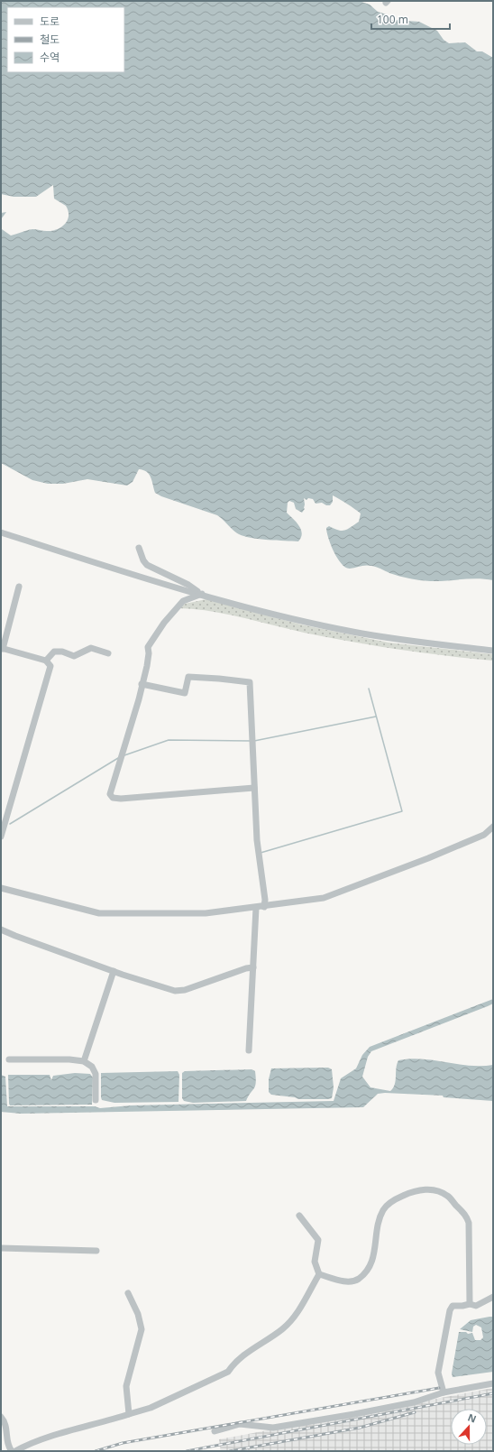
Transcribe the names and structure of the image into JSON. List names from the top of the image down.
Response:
{
  "legend": ["도로", "철도", "수역"],
  "scale_bar": "100 m",
  "north": "top"
}
